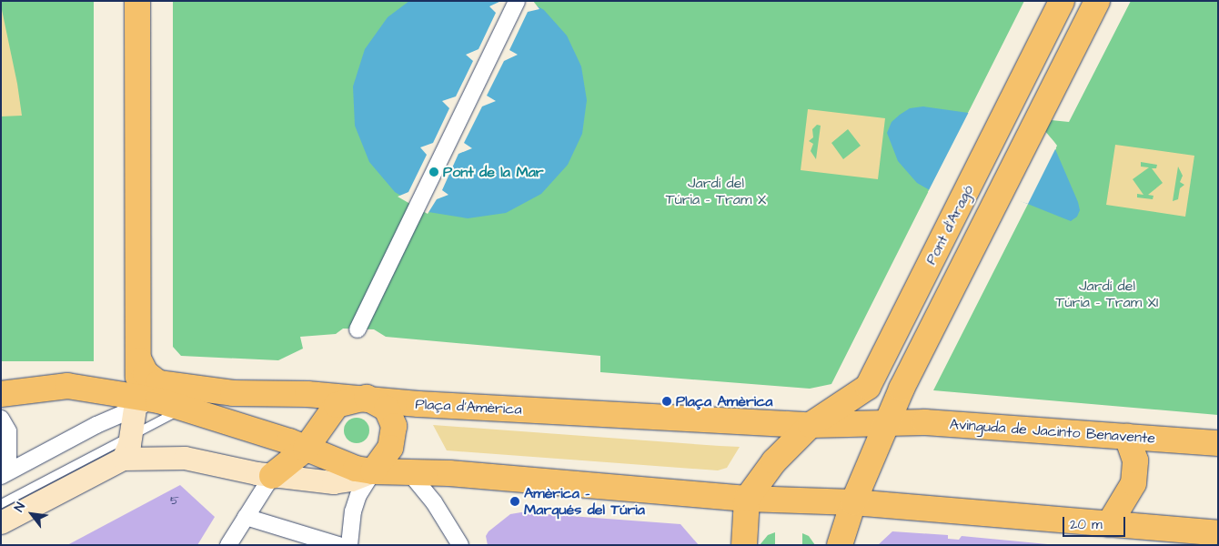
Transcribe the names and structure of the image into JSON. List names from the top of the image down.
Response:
{
  "streets": {
    "main road": ["Pont d'Aragó", "Plaça d'Amèrica", "Avinguda de Jacinto Benavente"]
  },
  "crossings": [
    ["Pont d'Aragó", "Plaça d'Amèrica"],
    ["Pont d'Aragó", "Avinguda de Jacinto Benavente"],
    ["Plaça d'Amèrica", "Avinguda de Jacinto Benavente"]
  ],
  "parks": ["Jardí del Túria - Tram X", "Jardí del Túria - Tram XI"],
  "places": ["Pont de la Mar", "Plaça Amèrica", "Amèrica - Marqués del Túria"],
  "house_numbers": ["5"],
  "scale_bar": "20 m",
  "north": "top left"
}
